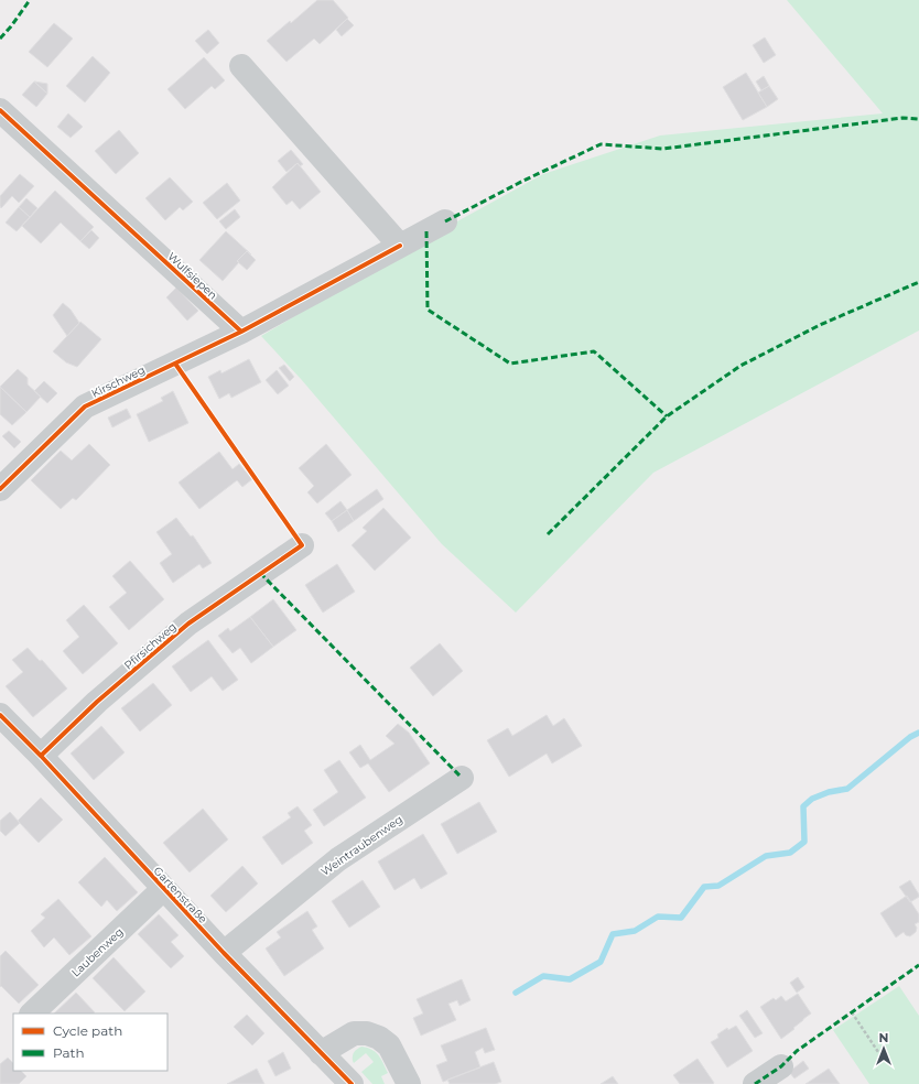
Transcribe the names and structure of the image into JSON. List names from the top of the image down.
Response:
{
  "streets": {
    "street": [
      "Wulfsiepen",
      "Kirschweg",
      "Pfirsichweg",
      "Weintraubenweg",
      "Gartenstraße",
      "Laubenweg"
    ]
  },
  "crossings": [
    ["Wulfsiepen", "Kirschweg"],
    ["Pfirsichweg", "Gartenstraße"],
    ["Weintraubenweg", "Gartenstraße"],
    ["Gartenstraße", "Laubenweg"]
  ],
  "legend": ["Cycle path", "Path"],
  "north": "top"
}
